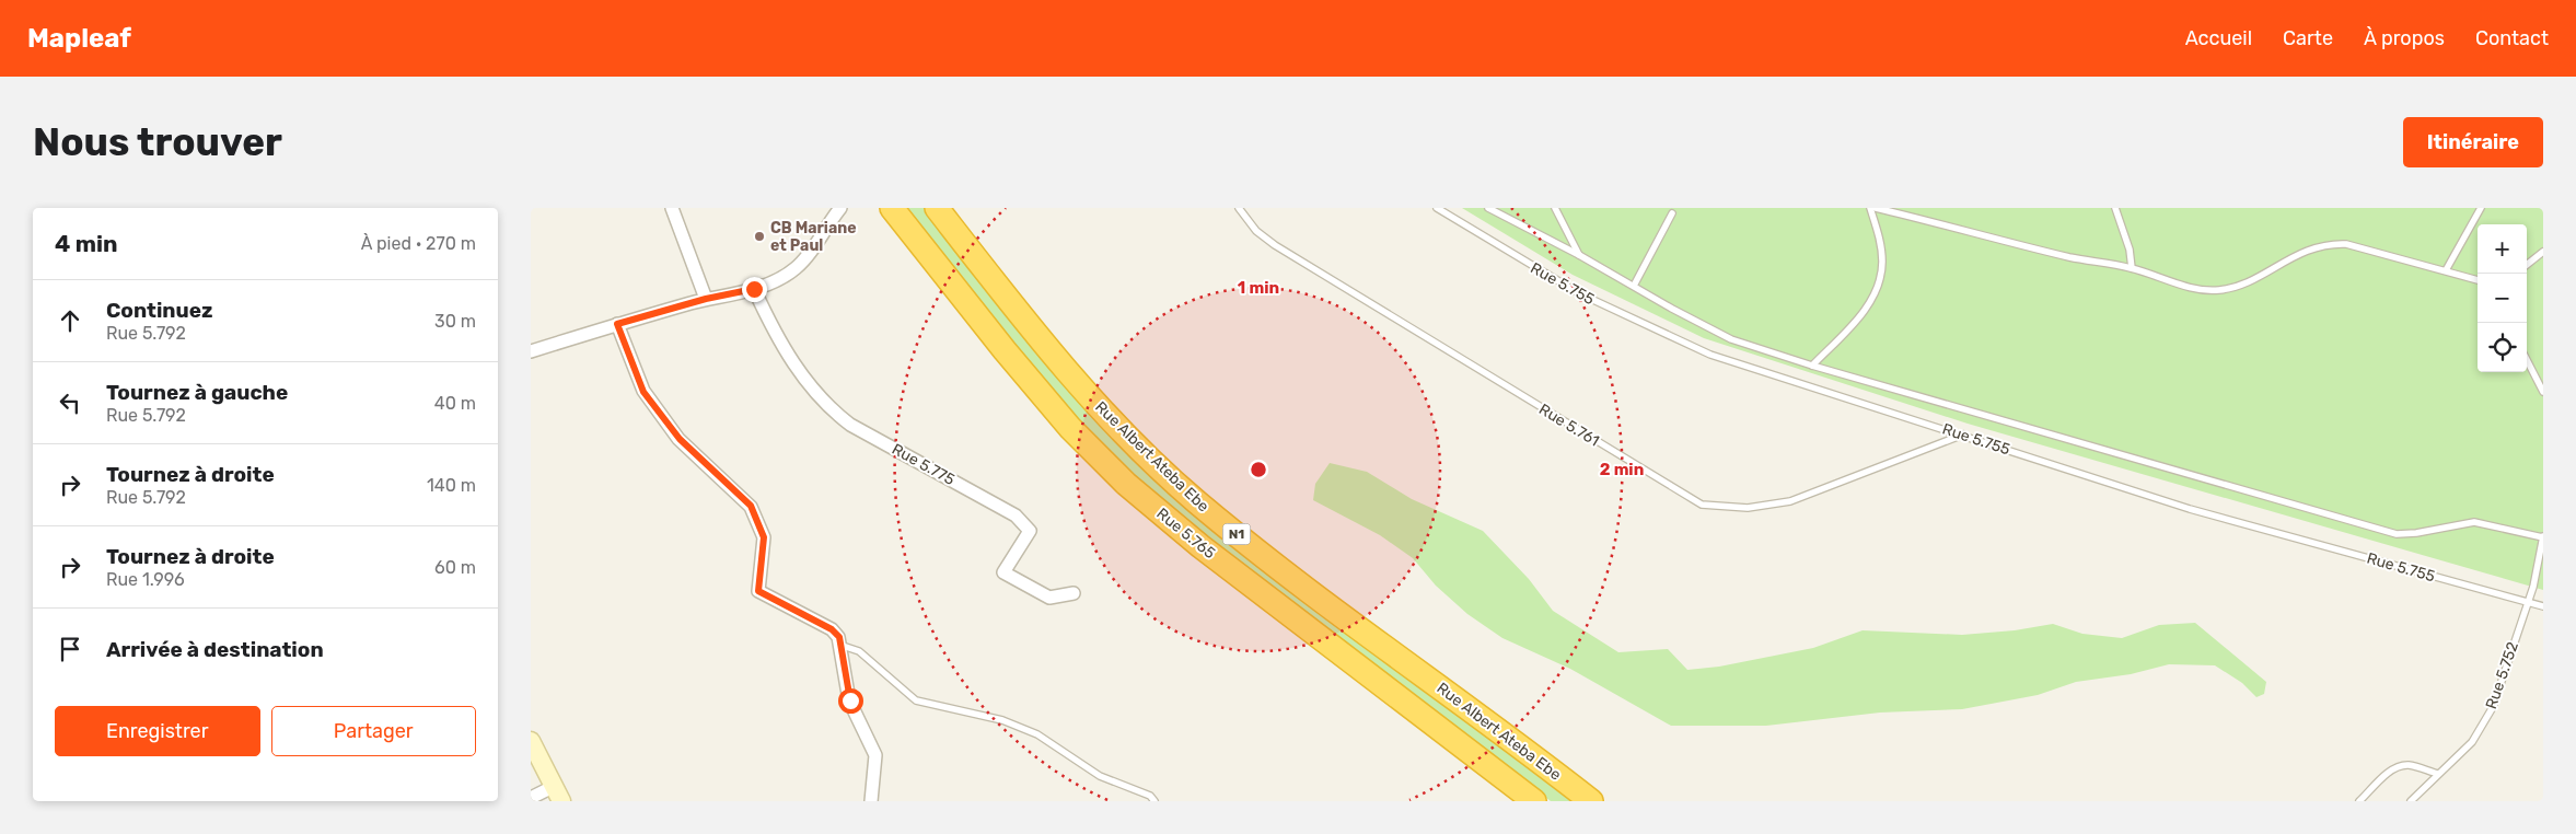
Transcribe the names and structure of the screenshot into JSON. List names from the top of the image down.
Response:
{
  "streets": {
    "highway": ["Rue Albert Ateba Ebe", "Rue 5.765", "N1"],
    "street": ["Rue 5.775"],
    "lane": ["Rue 5.755", "Rue 5.761", "Rue 5.752"]
  },
  "crossings": [
    ["Rue 5.755", "Rue 5.761"],
    ["Rue 5.755", "Rue 5.752"]
  ],
  "places": ["CB Mariane et Paul"],
  "page": {
    "header": "Mapleaf",
    "nav": [
      "Accueil",
      "Carte",
      "À propos",
      "Contact"
    ],
    "buttons": [
      "Itinéraire",
      ["Enregistrer", "Partager"]
    ],
    "title": "Nous trouver",
    "heading": ["4 min", "À pied · 270 m"],
    "map_buttons": ["+", "−"],
    "list": [
      ["Continuez", "Rue 5.792", "30 m"],
      ["Tournez à gauche", "Rue 5.792", "40 m"],
      ["Tournez à droite", "Rue 5.792", "140 m"],
      ["Tournez à droite", "Rue 1.996", "60 m"],
      "Arrivée à destination"
    ]
  },
  "rings": ["1 min", "2 min"]
}
